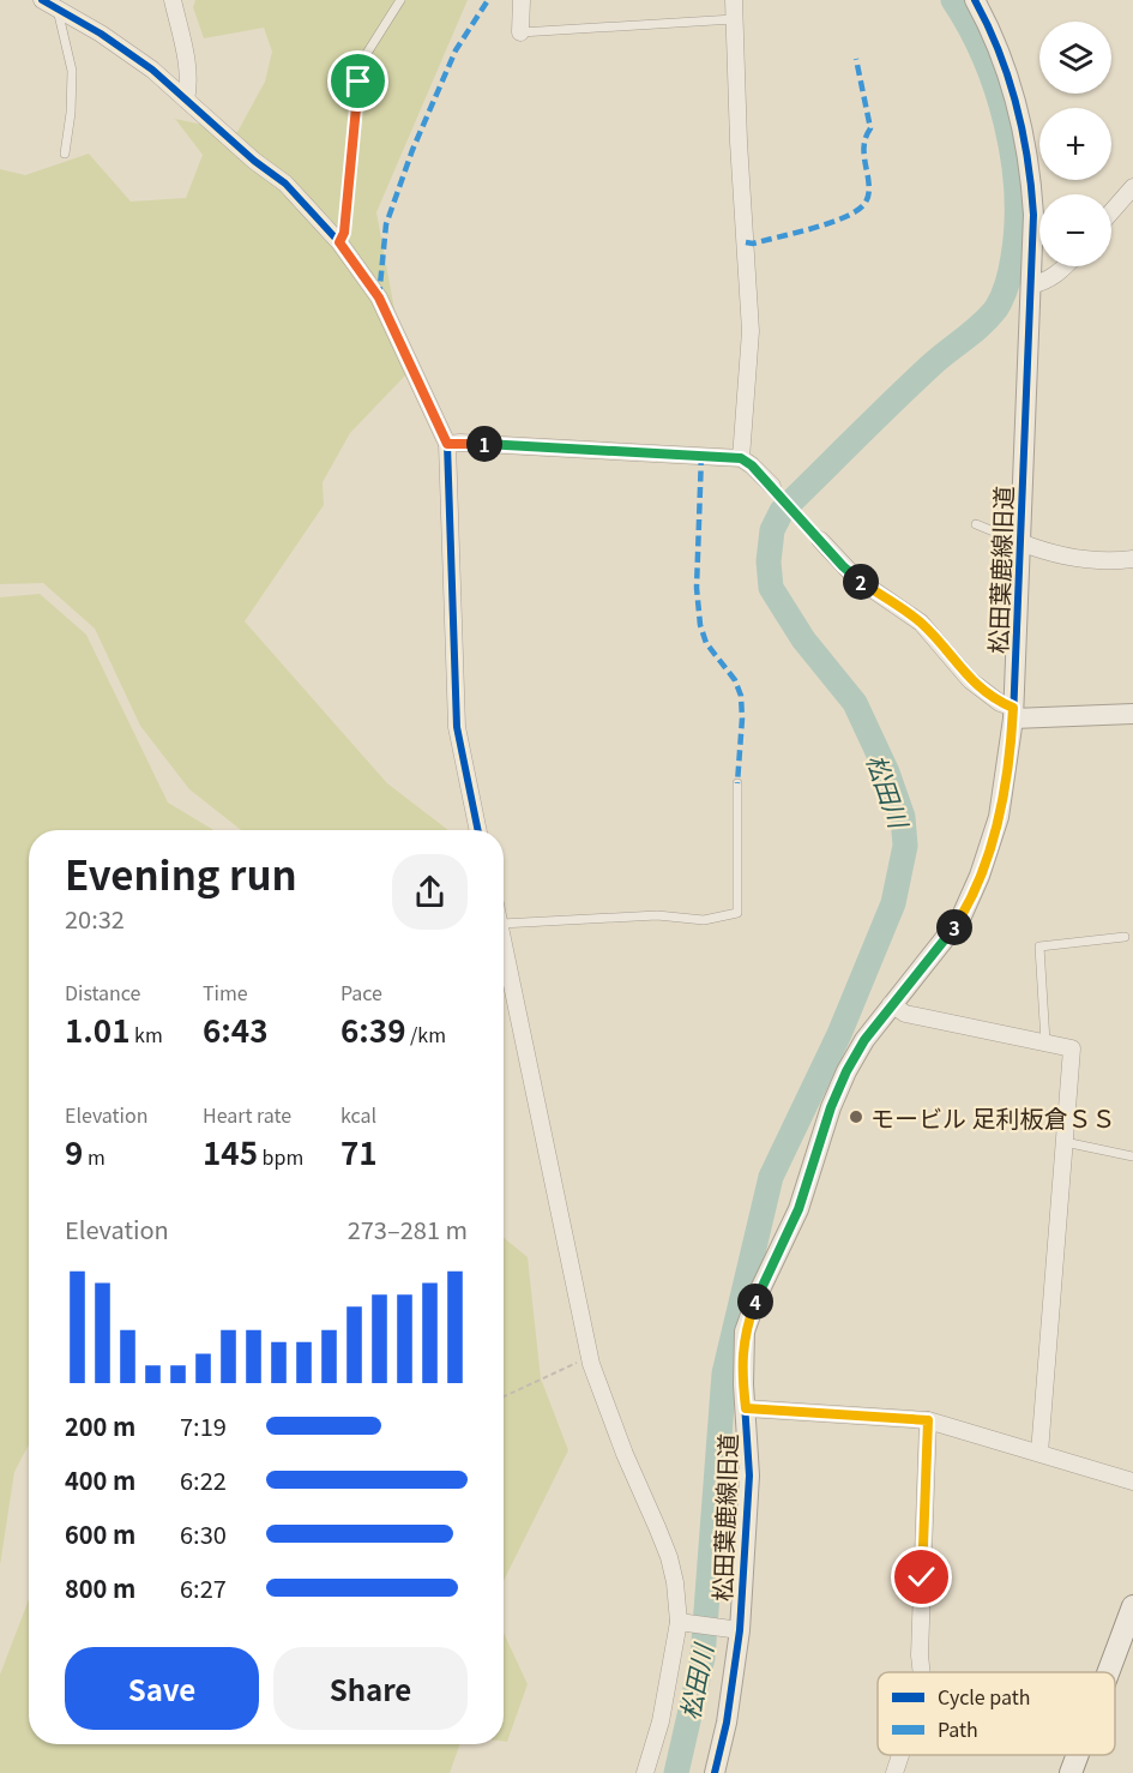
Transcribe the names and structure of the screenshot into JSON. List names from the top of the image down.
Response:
{
  "streets": {
    "street": ["松田葉鹿線旧道"]
  },
  "water": ["松田川"],
  "places": ["モービル 足利板倉ＳＳ"],
  "legend": ["Cycle path", "Path"],
  "page": {
    "map_buttons": ["+", "−"],
    "pins": [
      "1",
      "2",
      "3",
      "4"
    ],
    "heading": ["Evening run", "20:32"],
    "stats": [
      ["Distance", "1.01 km"],
      ["Time", "6:43"],
      ["Pace", "6:39 /km"],
      ["Elevation", "9 m"],
      ["Heart rate", "145 bpm"],
      ["kcal", "71"]
    ],
    "chart": ["Elevation", "273–281 m"],
    "list": [
      {
        "name": "200 m",
        "note": "7:19"
      },
      {
        "name": "400 m",
        "note": "6:22"
      },
      {
        "name": "600 m",
        "note": "6:30"
      },
      {
        "name": "800 m",
        "note": "6:27"
      }
    ],
    "buttons": ["Save", "Share"]
  }
}
